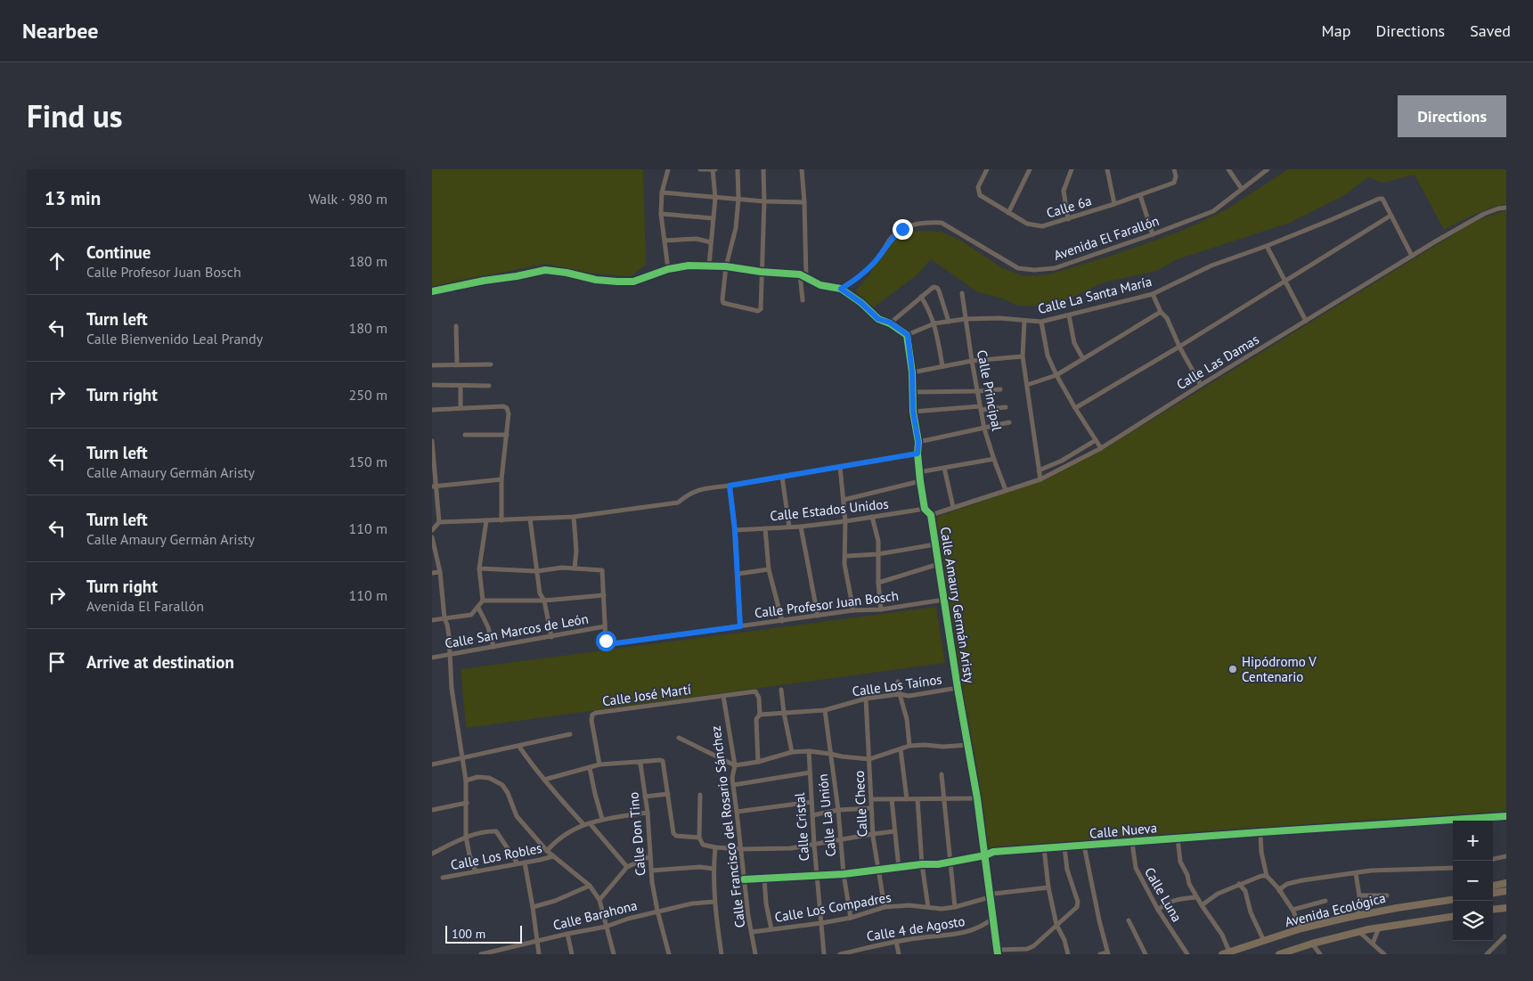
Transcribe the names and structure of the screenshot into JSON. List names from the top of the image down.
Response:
{
  "streets": {
    "main road": ["Avenida Ecológica"],
    "street": [
      "Calle 6a",
      "Avenida El Farallón",
      "Calle La Santa María",
      "Calle Las Damas",
      "Calle Principal",
      "Calle Estados Unidos",
      "Calle Profesor Juan Bosch",
      "Calle Amaury Germán Aristy",
      "Calle San Marcos de León",
      "Calle Los Taínos",
      "Calle José Martí",
      "Calle Checo",
      "Calle La Unión",
      "Calle Francisco del Rosario Sánchez",
      "Calle Cristal",
      "Calle Nueva",
      "Calle Don Tino",
      "Calle Los Robles",
      "Calle Luna",
      "Calle Los Compadres",
      "Calle Barahona",
      "Calle 4 de Agosto"
    ]
  },
  "crossings": [
    ["Calle La Santa María", "Calle Principal"],
    ["Calle Las Damas", "Calle Principal"],
    ["Calle Las Damas", "Calle Amaury Germán Aristy"],
    ["Calle Estados Unidos", "Calle Amaury Germán Aristy"],
    ["Calle Profesor Juan Bosch", "Calle Amaury Germán Aristy"],
    ["Calle Profesor Juan Bosch", "Calle San Marcos de León"],
    ["Calle Amaury Germán Aristy", "Calle Los Taínos"],
    ["Calle Amaury Germán Aristy", "Calle Nueva"],
    ["Calle Amaury Germán Aristy", "Calle Los Compadres"],
    ["Calle Amaury Germán Aristy", "Calle 4 de Agosto"],
    ["Calle Los Taínos", "Calle José Martí"],
    ["Calle Los Taínos", "Calle Checo"],
    ["Calle Los Taínos", "Calle La Unión"],
    ["Calle José Martí", "Calle Francisco del Rosario Sánchez"],
    ["Calle Checo", "Calle Nueva"],
    ["Calle Checo", "Calle Los Compadres"],
    ["Calle La Unión", "Calle Nueva"],
    ["Calle La Unión", "Calle Los Compadres"],
    ["Calle Francisco del Rosario Sánchez", "Calle Nueva"],
    ["Calle Francisco del Rosario Sánchez", "Calle Los Compadres"],
    ["Calle Cristal", "Calle Nueva"],
    ["Calle Cristal", "Calle Los Compadres"],
    ["Calle Nueva", "Calle Luna"],
    ["Calle Don Tino", "Calle Los Robles"],
    ["Calle Don Tino", "Calle Barahona"]
  ],
  "places": ["Hipódromo V Centenario"],
  "scale_bar": "100 m",
  "page": {
    "header": "Nearbee",
    "nav": ["Map", "Directions", "Saved"],
    "title": "Find us",
    "buttons": "Directions",
    "heading": ["13 min", "Walk · 980 m"],
    "list": [
      ["Continue", "Calle Profesor Juan Bosch", "180 m"],
      ["Turn left", "Calle Bienvenido Leal Prandy", "180 m"],
      ["Turn right", "250 m"],
      ["Turn left", "Calle Amaury Germán Aristy", "150 m"],
      ["Turn left", "Calle Amaury Germán Aristy", "110 m"],
      ["Turn right", "Avenida El Farallón", "110 m"],
      "Arrive at destination"
    ],
    "map_buttons": ["+", "−"],
    "scale": "100 m"
  }
}
